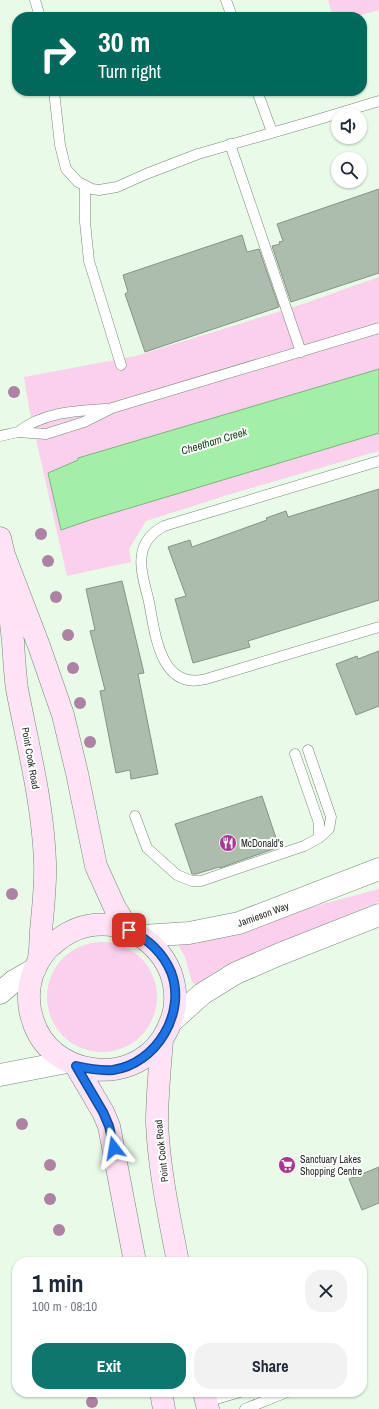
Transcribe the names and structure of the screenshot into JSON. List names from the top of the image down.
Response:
{
  "streets": {
    "main road": ["Point Cook Road"],
    "street": ["Jamieson Way"]
  },
  "crossings": [
    ["Point Cook Road", "Jamieson Way"]
  ],
  "water": ["Cheetham Creek"],
  "places": {
    "restaurant": ["McDonald's"],
    "supermarket": ["Sanctuary Lakes Shopping Centre"]
  },
  "page": {
    "turn": ["30 m", "Turn right"],
    "heading": ["1 min", "100 m · 08:10"],
    "buttons": ["Exit", "Share"]
  }
}
